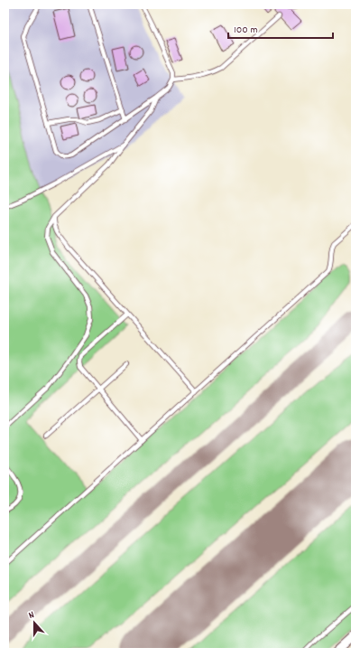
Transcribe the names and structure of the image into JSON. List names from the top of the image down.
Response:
{
  "scale_bar": "100 m",
  "north": "top"
}
